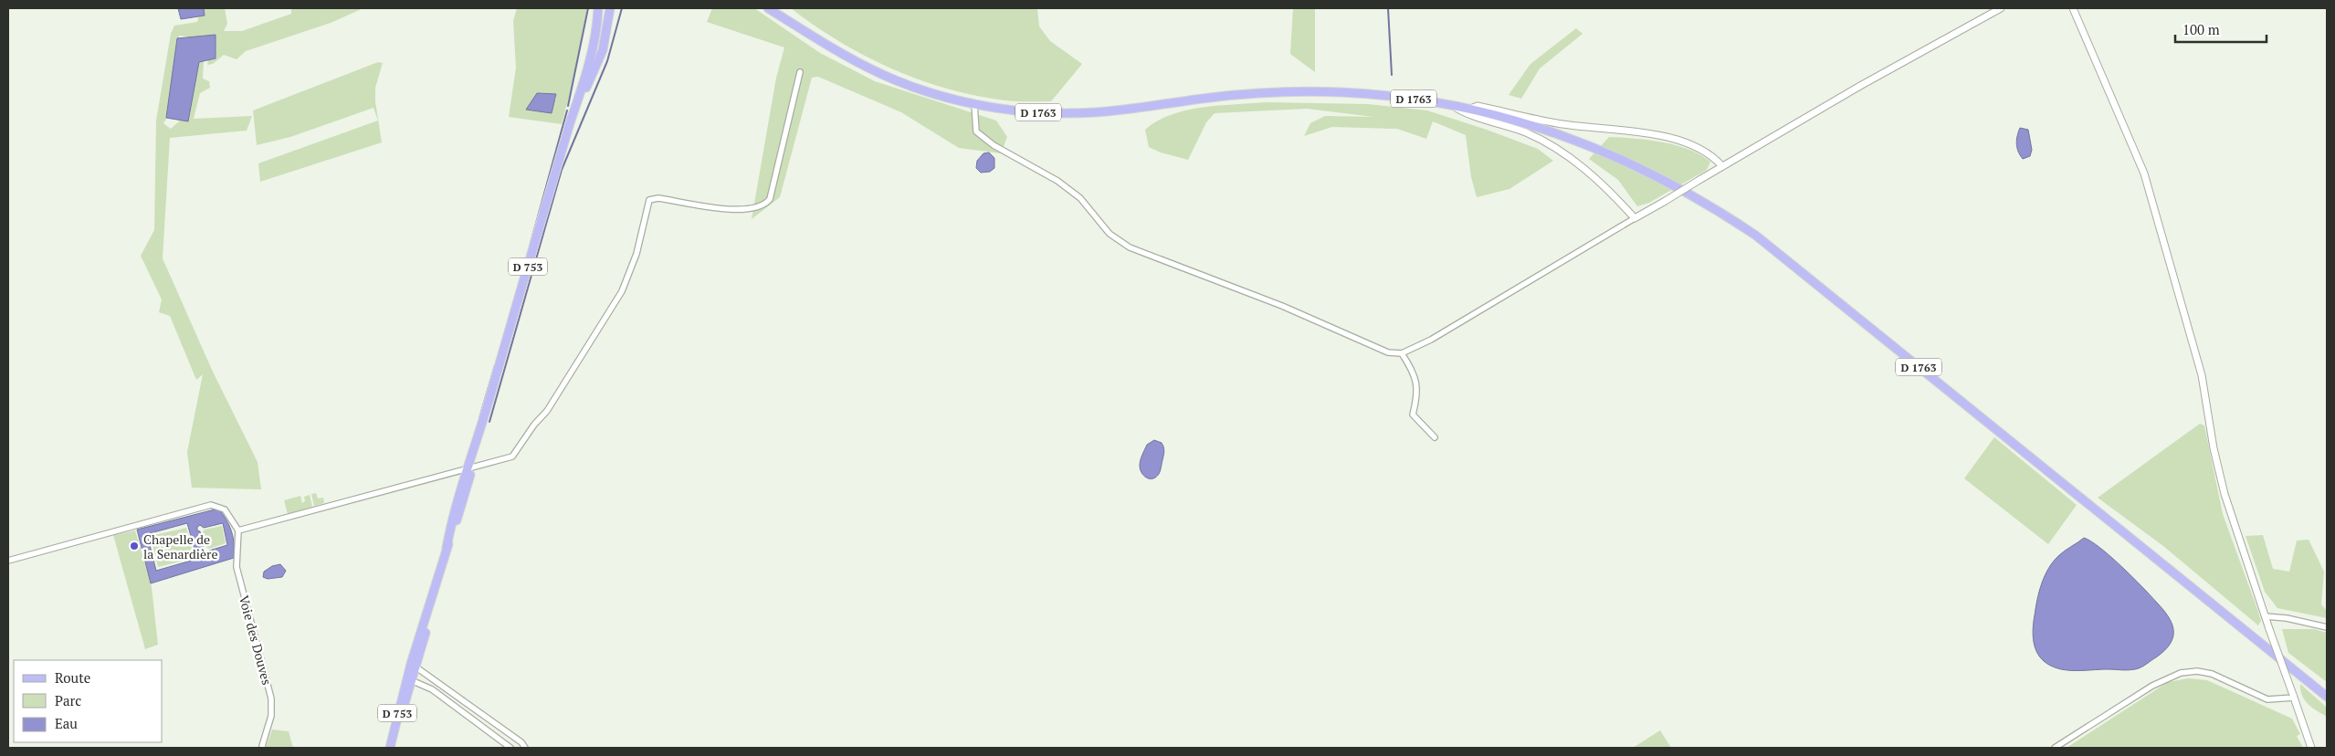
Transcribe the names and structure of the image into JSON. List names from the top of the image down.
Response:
{
  "streets": {
    "main road": ["D 1763", "D 753"],
    "street": ["Voie des Douves"]
  },
  "places": ["Chapelle de la Senardière"],
  "legend": ["Route", "Parc", "Eau"],
  "scale_bar": "100 m"
}
